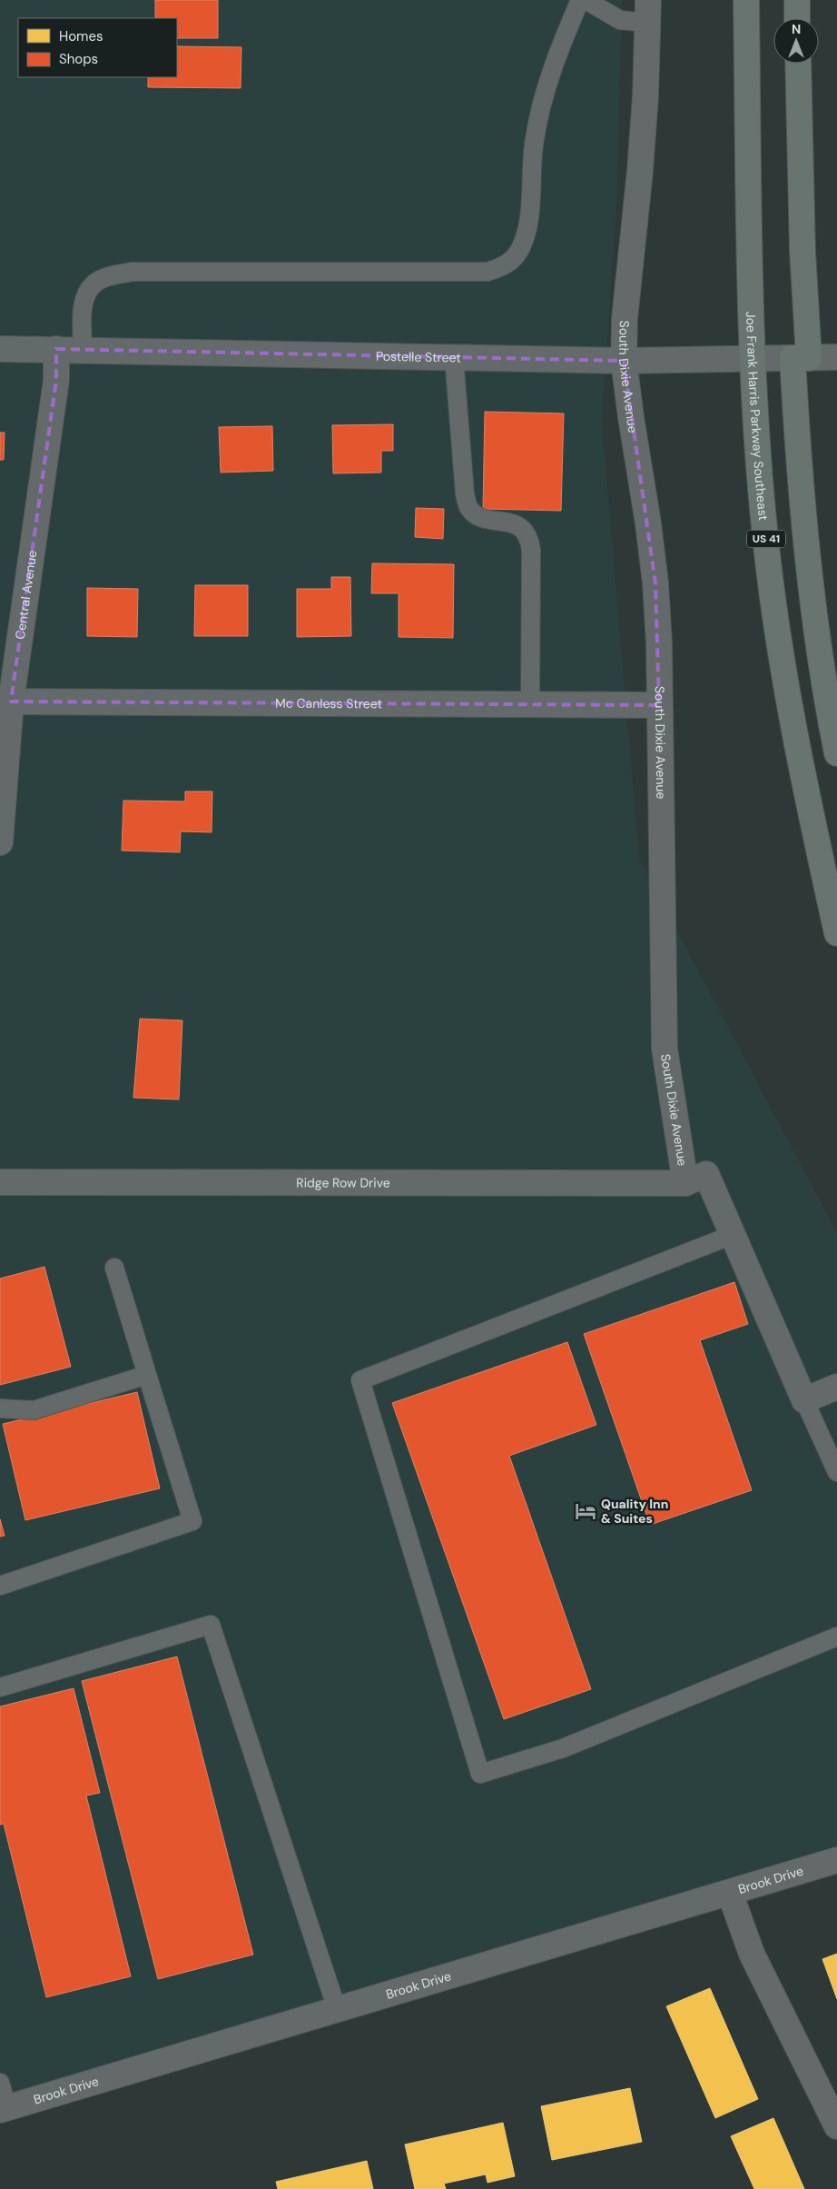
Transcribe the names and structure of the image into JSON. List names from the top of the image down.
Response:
{
  "streets": {
    "main road": ["Joe Frank Harris Parkway Southeast", "US 41"],
    "street": [
      "Postelle Street",
      "South Dixie Avenue",
      "Central Avenue",
      "Mc Canless Street",
      "Ridge Row Drive",
      "Brook Drive"
    ]
  },
  "crossings": [
    ["Postelle Street", "South Dixie Avenue"],
    ["Postelle Street", "Joe Frank Harris Parkway Southeast"],
    ["Postelle Street", "Central Avenue"],
    ["South Dixie Avenue", "Mc Canless Street"],
    ["South Dixie Avenue", "Ridge Row Drive"],
    ["Central Avenue", "Mc Canless Street"]
  ],
  "places": {
    "hotel": ["Quality Inn & Suites"]
  },
  "legend": ["Homes", "Shops"],
  "north": "top"
}
